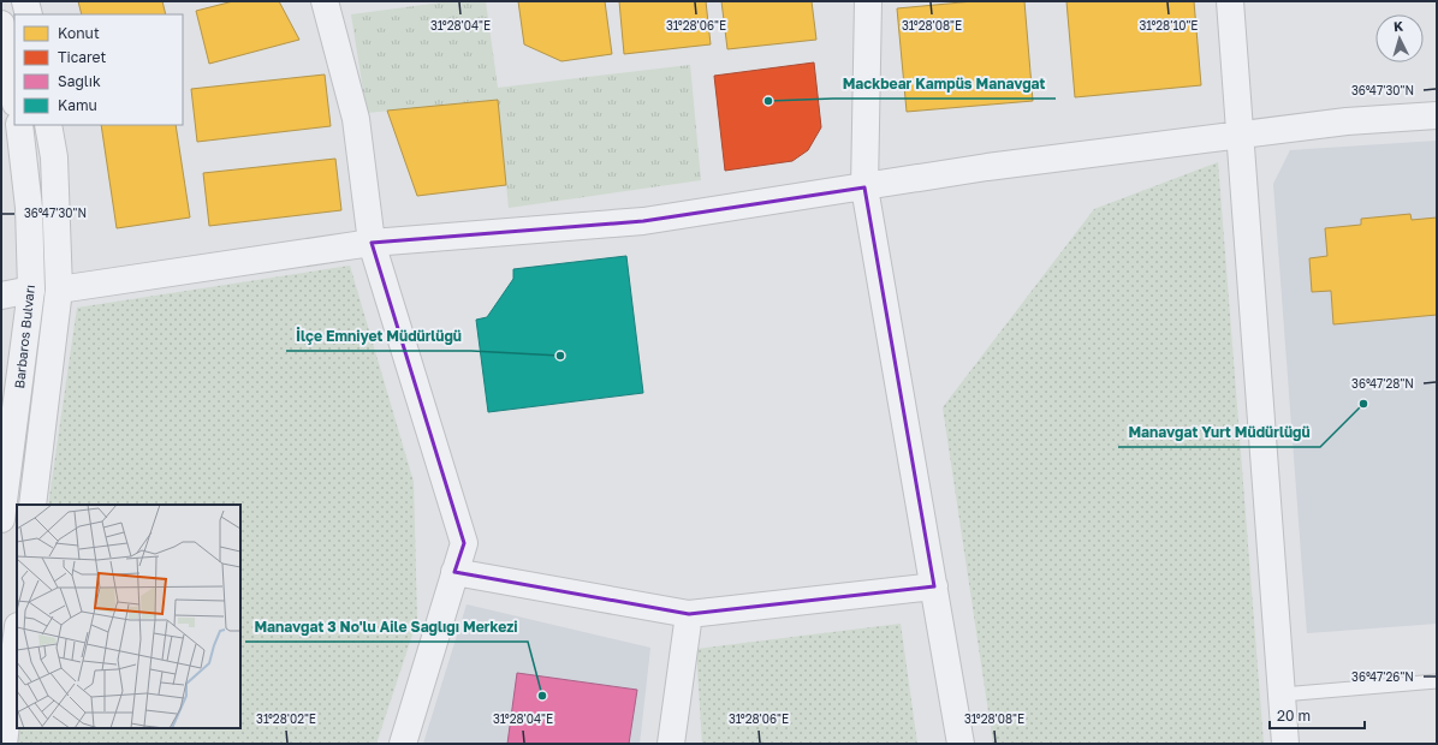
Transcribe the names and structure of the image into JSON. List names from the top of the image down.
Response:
{
  "streets": {
    "street": ["Barbaros Bulvarı"]
  },
  "places": [
    "Mackbear Kampüs Manavgat",
    "İlçe Emniyet Müdürlüğü",
    "Manavgat Yurt Müdürlüğü",
    "Manavgat 3 No'lu Aile Sağlığı Merkezi"
  ],
  "legend": [
    "Konut",
    "Ticaret",
    "Sağlık",
    "Kamu"
  ],
  "scale_bar": "20 m",
  "north": "top",
  "coordinates": [
    "31°28'04\"E",
    "31°28'06\"E",
    "31°28'08\"E",
    "31°28'10\"E",
    "36°47'30\"N",
    "36°47'28\"N",
    "36°47'26\"N",
    "31°28'02\"E"
  ]
}
